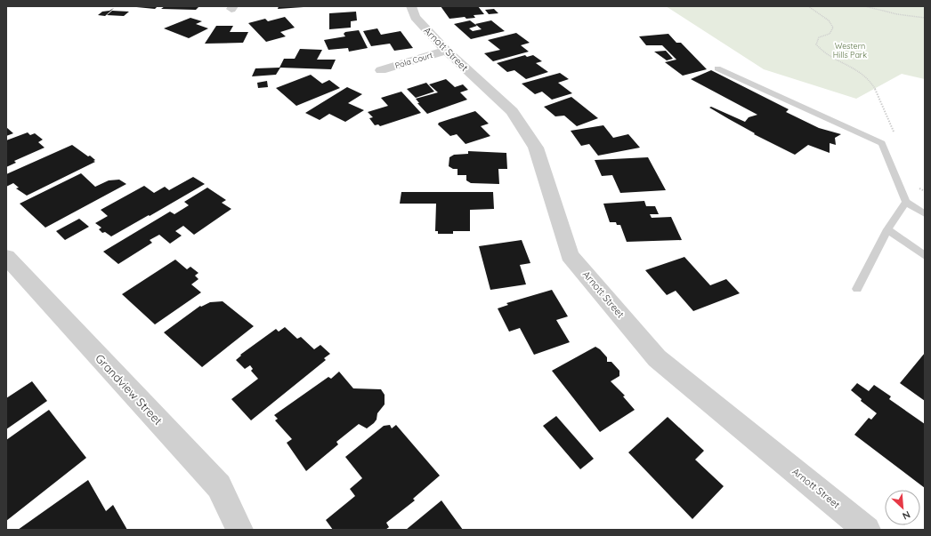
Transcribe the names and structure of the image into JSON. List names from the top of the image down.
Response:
{
  "streets": {
    "street": ["Arnott Street", "Pola Court", "Grandview Street"]
  },
  "crossings": [
    ["Arnott Street", "Pola Court"]
  ],
  "parks": ["Western Hills Park"],
  "north": "bottom right"
}
